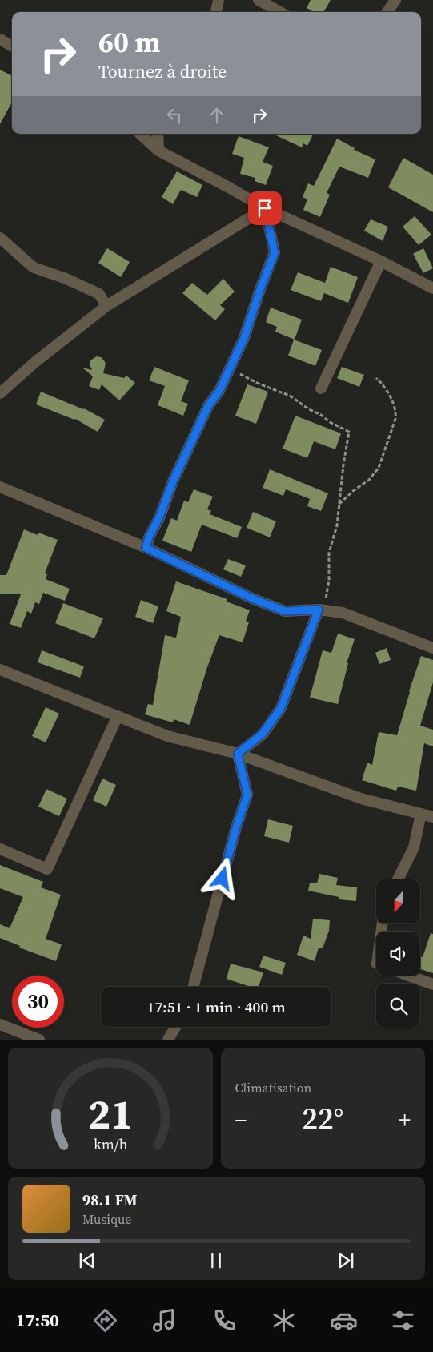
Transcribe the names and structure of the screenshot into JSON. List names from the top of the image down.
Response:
{
  "north": "bottom",
  "page": {
    "turn": ["60 m", "Tournez à droite"],
    "limit": "30",
    "trip": "17:51 · 1 min · 400 m",
    "tile": "Climatisation",
    "heat": ["−", "22°", "+"],
    "song": ["98.1 FM", "Musique"],
    "tabs": "17:50",
    "gauge": ["21", "km/h"]
  }
}
